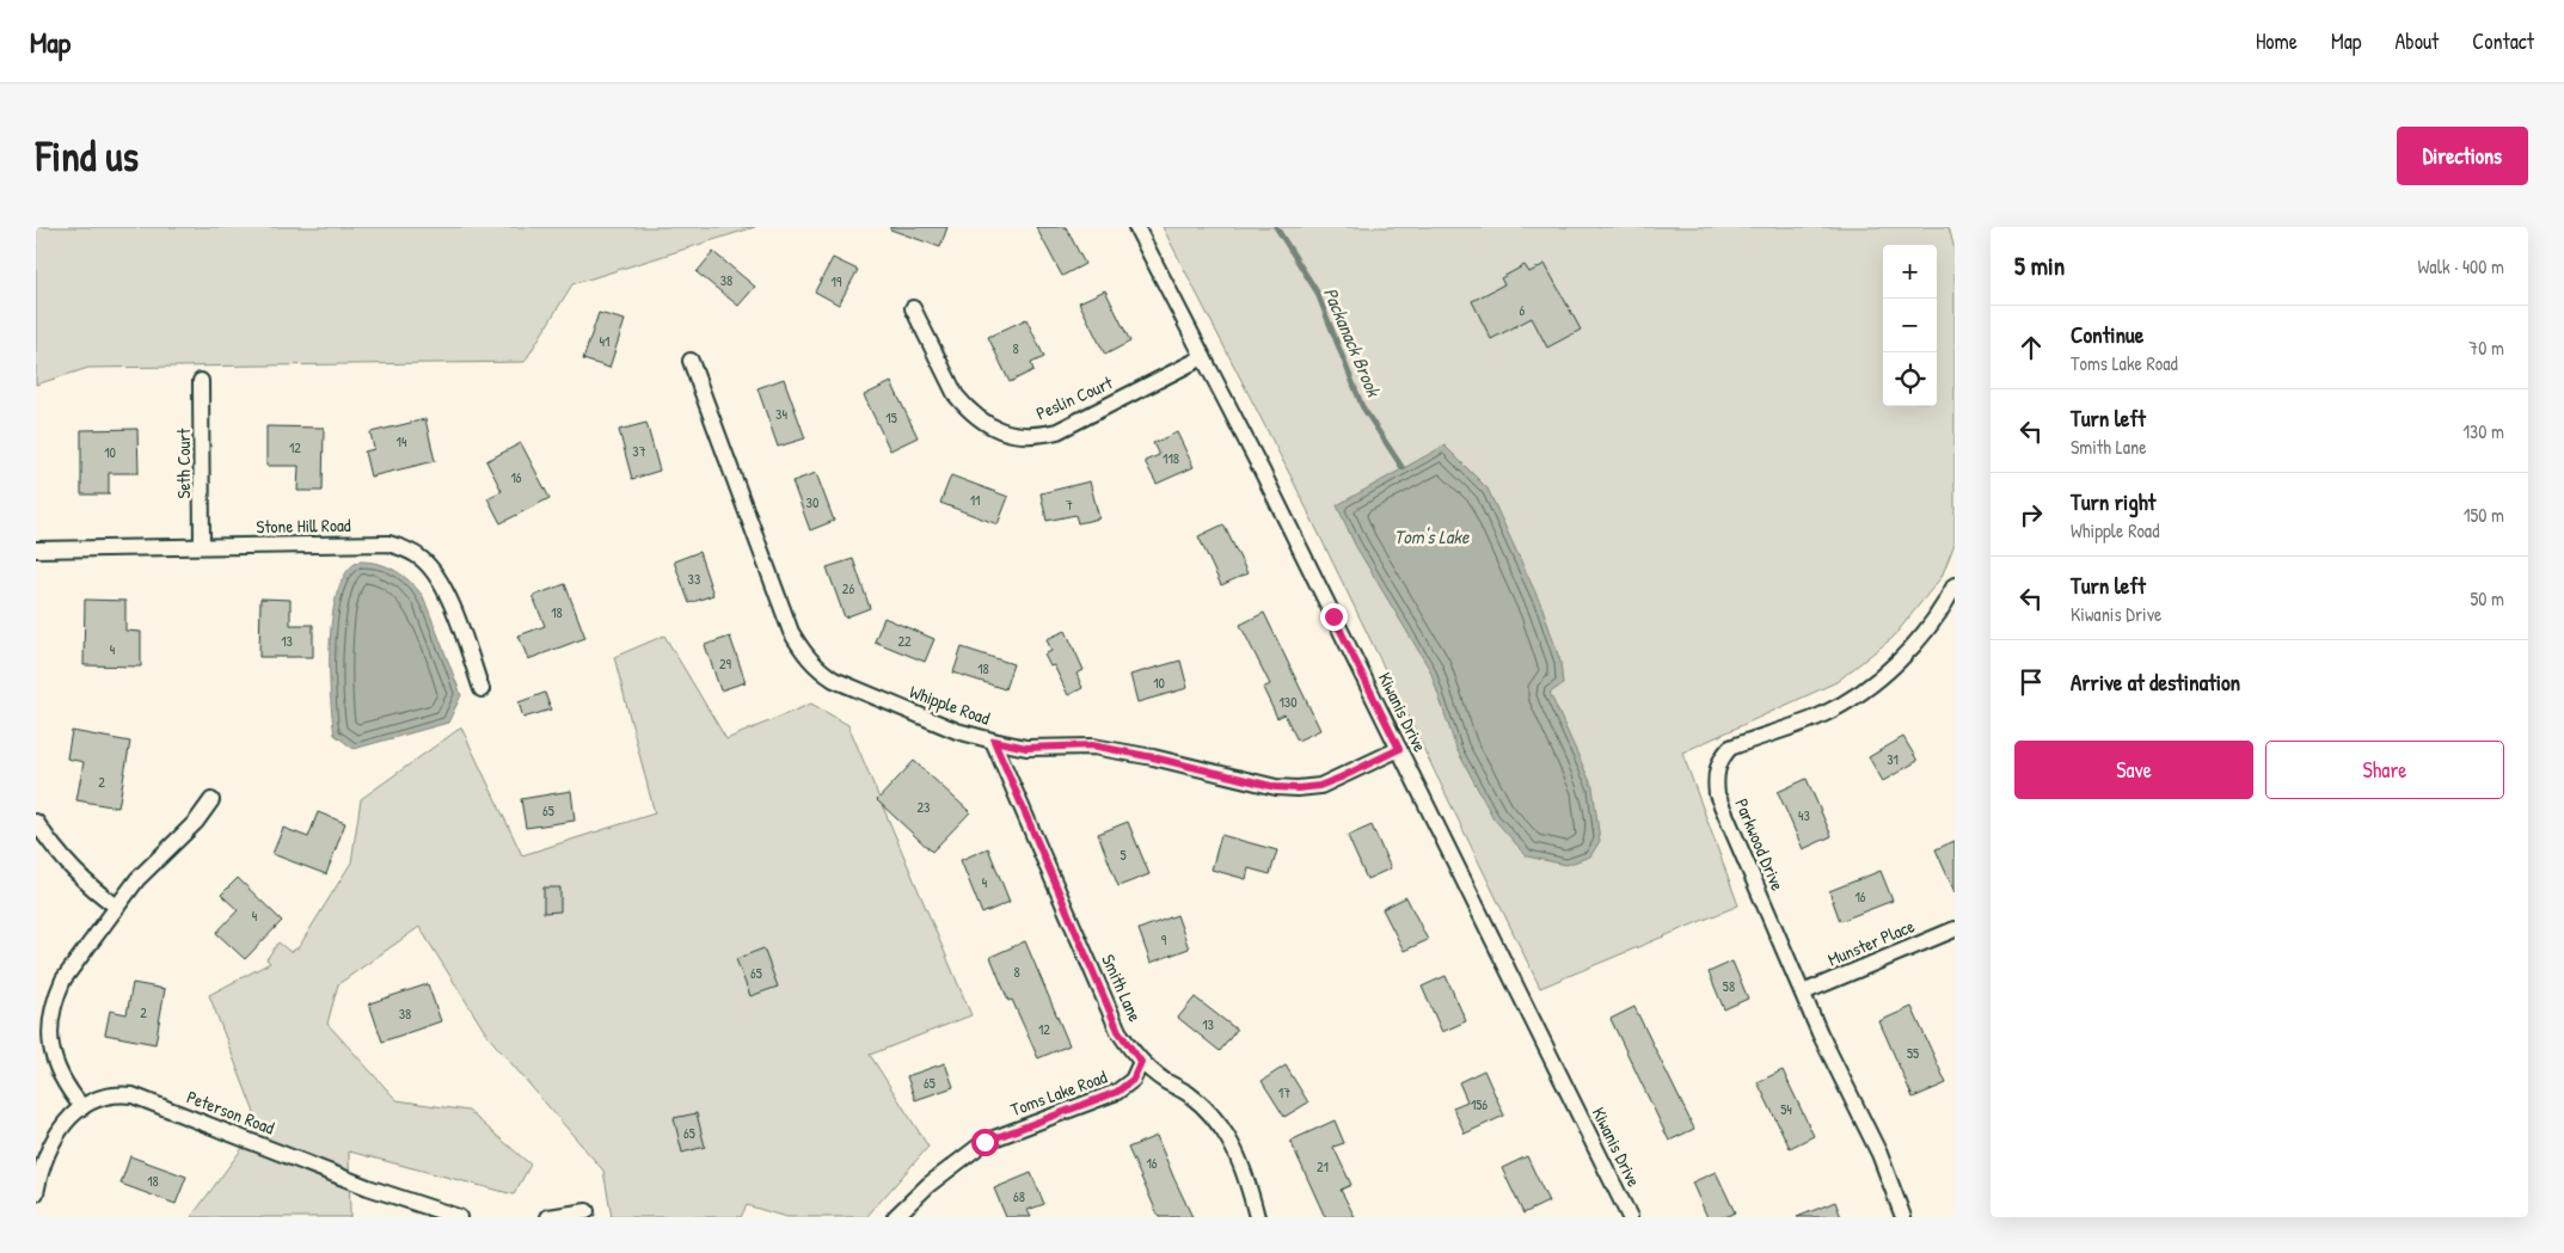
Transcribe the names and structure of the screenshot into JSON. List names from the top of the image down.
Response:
{
  "streets": {
    "street": [
      "Peslin Court",
      "Seth Court",
      "Stone Hill Road",
      "Whipple Road",
      "Kiwanis Drive",
      "Parkwood Drive",
      "Munster Place",
      "Smith Lane",
      "Toms Lake Road",
      "Peterson Road"
    ]
  },
  "crossings": [
    ["Peslin Court", "Kiwanis Drive"],
    ["Seth Court", "Stone Hill Road"],
    ["Whipple Road", "Kiwanis Drive"],
    ["Whipple Road", "Smith Lane"],
    ["Parkwood Drive", "Munster Place"],
    ["Smith Lane", "Toms Lake Road"]
  ],
  "water": ["Packanack Brook", "Tom's Lake"],
  "house_numbers": [
    "38",
    "19",
    "6",
    "41",
    "8",
    "34",
    "15",
    "14",
    "12",
    "37",
    "10",
    "118",
    "16",
    "11",
    "30",
    "7",
    "33",
    "26",
    "18",
    "13",
    "22",
    "4",
    "29",
    "18",
    "10",
    "130",
    "31",
    "2",
    "23",
    "65",
    "43",
    "5",
    "4",
    "16",
    "4",
    "9",
    "8",
    "65",
    "58",
    "2",
    "38",
    "13",
    "12",
    "55",
    "65",
    "17",
    "156",
    "54",
    "65",
    "16",
    "21",
    "18",
    "68"
  ],
  "page": {
    "header": "Map",
    "nav": [
      "Home",
      "Map",
      "About",
      "Contact"
    ],
    "buttons": [
      "Directions",
      ["Save", "Share"]
    ],
    "title": "Find us",
    "heading": ["5 min", "Walk · 400 m"],
    "map_buttons": ["+", "−"],
    "list": [
      ["Continue", "Toms Lake Road", "70 m"],
      ["Turn left", "Smith Lane", "130 m"],
      ["Turn right", "Whipple Road", "150 m"],
      ["Turn left", "Kiwanis Drive", "50 m"],
      "Arrive at destination"
    ]
  }
}
